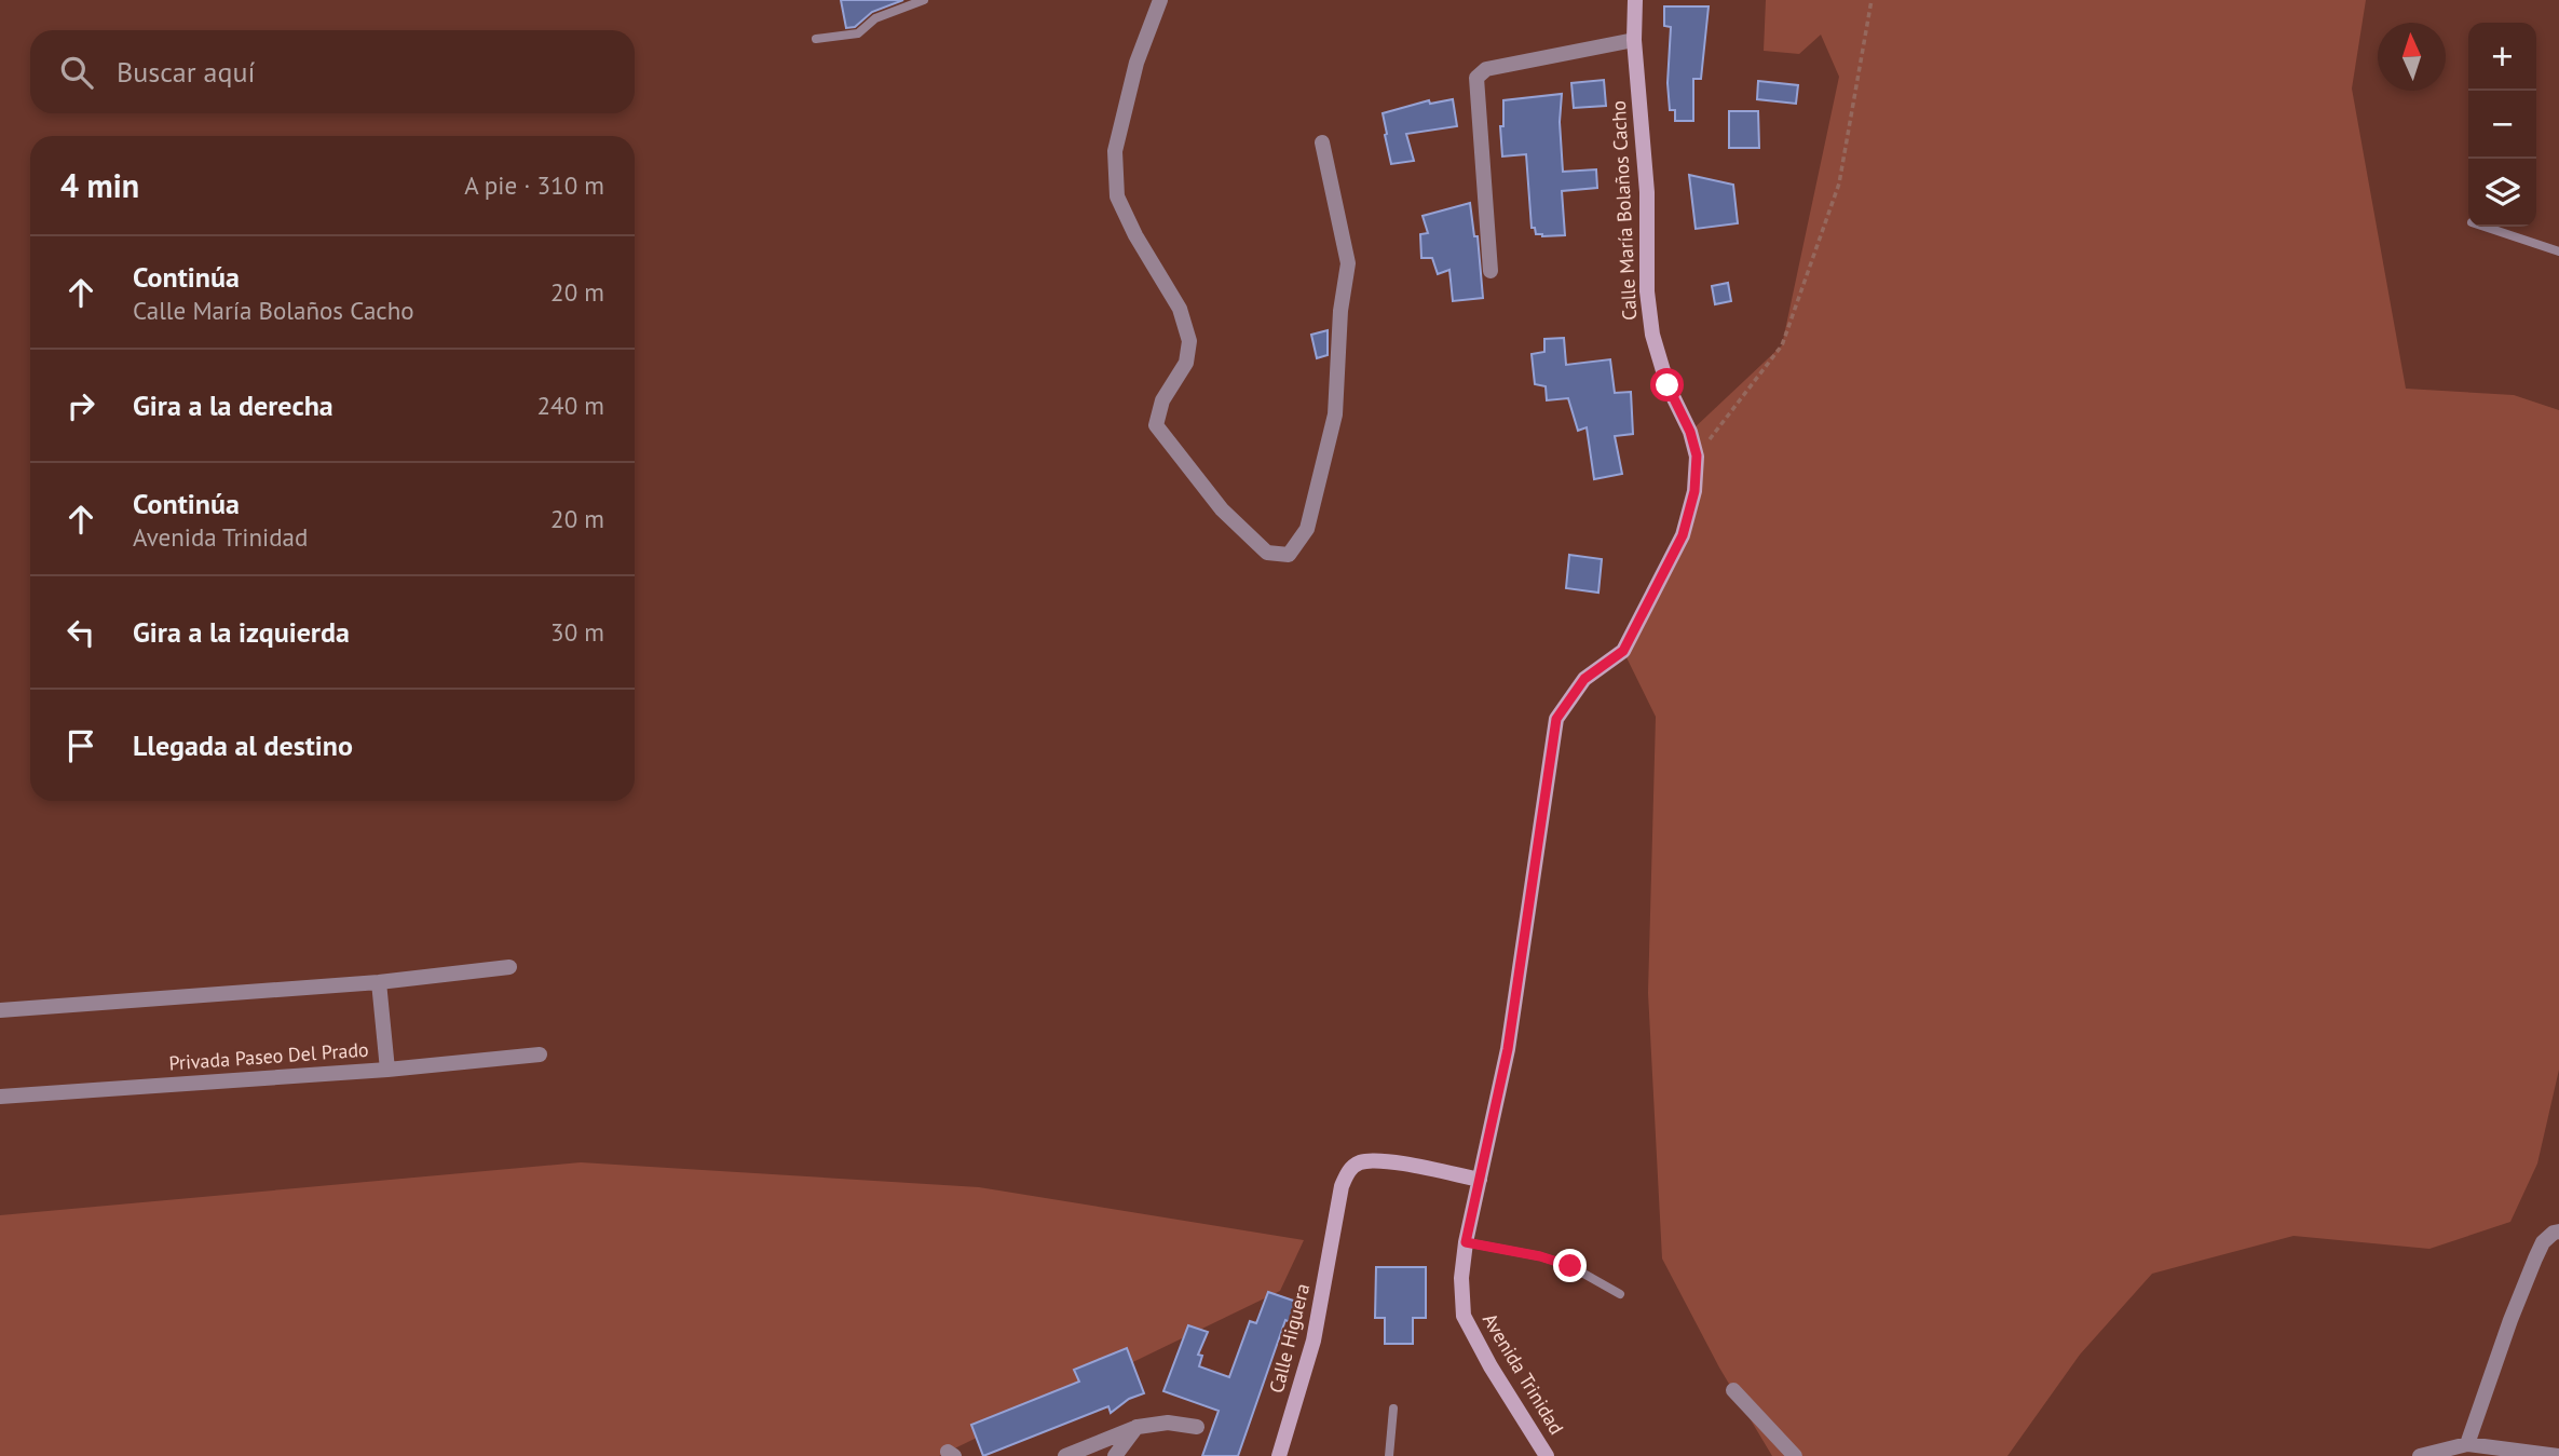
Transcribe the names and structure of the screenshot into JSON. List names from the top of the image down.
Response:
{
  "streets": {
    "street": [
      "Calle María Bolaños Cacho",
      "Privada Paseo Del Prado",
      "Calle Higuera",
      "Avenida Trinidad"
    ]
  },
  "crossings": [
    ["Calle María Bolaños Cacho", "Avenida Trinidad"],
    ["Calle Higuera", "Avenida Trinidad"]
  ],
  "north": "top",
  "page": {
    "map_buttons": ["+", "−"],
    "search": "Buscar aquí",
    "heading": ["4 min", "A pie · 310 m"],
    "list": [
      ["Continúa", "Calle María Bolaños Cacho", "20 m"],
      ["Gira a la derecha", "240 m"],
      ["Continúa", "Avenida Trinidad", "20 m"],
      ["Gira a la izquierda", "30 m"],
      "Llegada al destino"
    ]
  }
}
